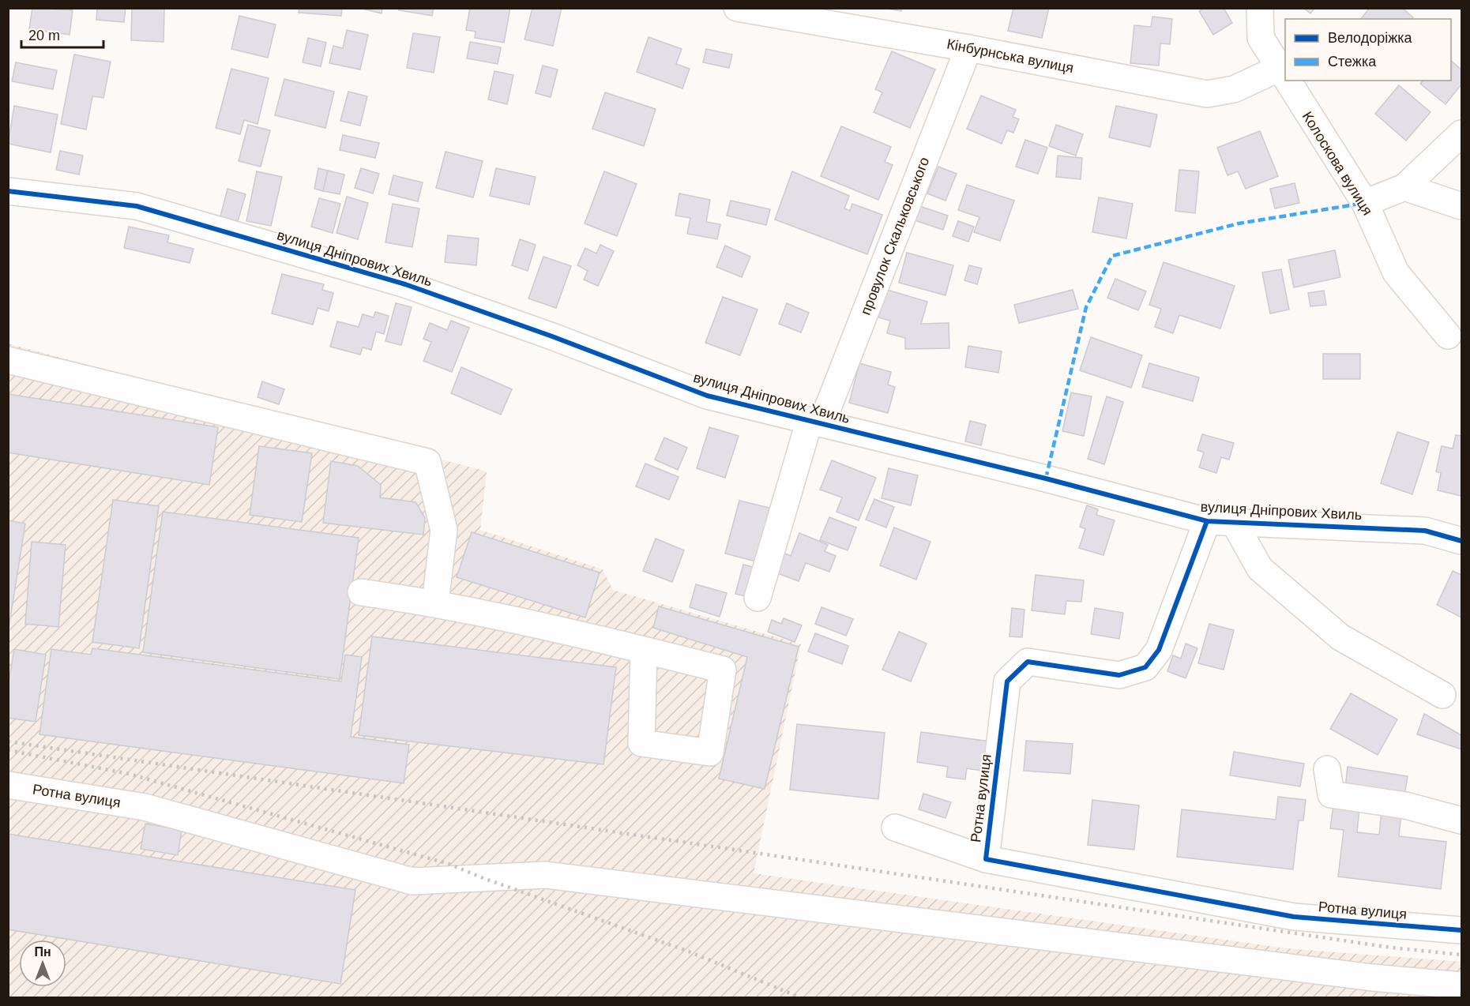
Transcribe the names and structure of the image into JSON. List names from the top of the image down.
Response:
{
  "streets": {
    "street": [
      "Кінбурнська вулиця",
      "Колоскова вулиця",
      "провулок Скальковського",
      "вулиця Дніпрових Хвиль",
      "Ротна вулиця"
    ]
  },
  "crossings": [
    ["Кінбурнська вулиця", "Колоскова вулиця"],
    ["Кінбурнська вулиця", "провулок Скальковського"],
    ["провулок Скальковського", "вулиця Дніпрових Хвиль"],
    ["вулиця Дніпрових Хвиль", "Ротна вулиця"]
  ],
  "legend": ["Велодоріжка", "Стежка"],
  "scale_bar": "20 m",
  "north": "top"
}
